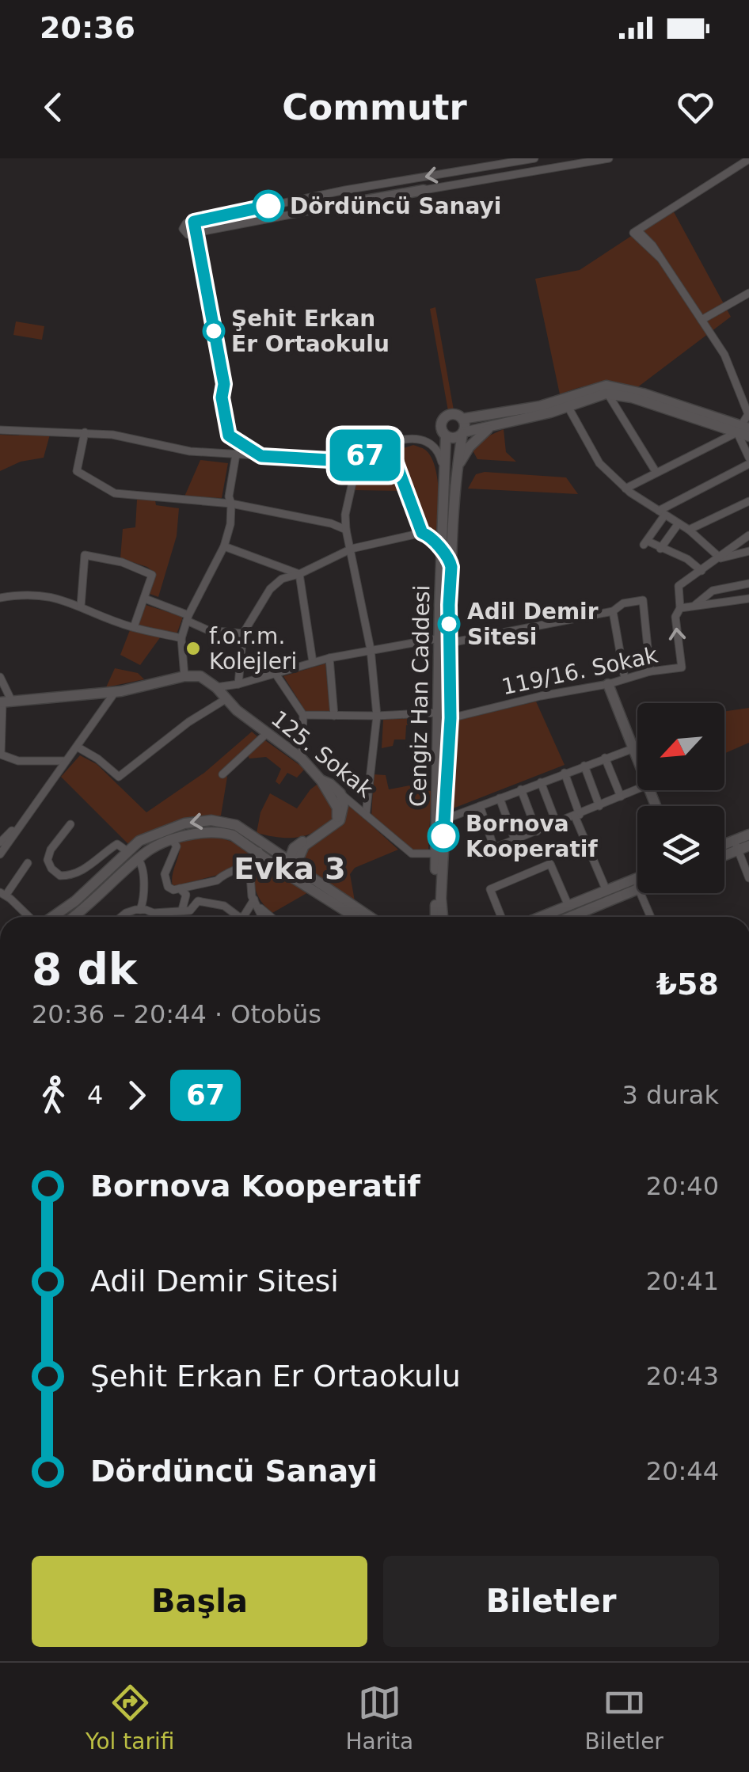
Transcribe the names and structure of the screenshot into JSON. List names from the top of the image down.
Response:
{
  "streets": {
    "main road": ["Cengiz Han Caddesi", "125. Sokak"],
    "street": ["119/16. Sokak"]
  },
  "crossings": [
    ["119/16. Sokak", "Cengiz Han Caddesi"],
    ["Cengiz Han Caddesi", "125. Sokak"]
  ],
  "districts": ["Evka 3"],
  "places": [
    "Dördüncü Sanayi",
    "Şehit Erkan Er Ortaokulu",
    "Adil Demir Sitesi",
    "f.o.r.m. Kolejleri",
    "Bornova Kooperatif"
  ],
  "lines": ["bus line 67"],
  "north": "bottom left",
  "page": {
    "status": "20:36",
    "header": "Commutr",
    "on_map": "67",
    "heading": ["8 dk", "20:36 – 20:44 · Otobüs", "₺58"],
    "legs": ["4", "67", "3 durak"],
    "list": [
      {
        "name": "Bornova Kooperatif",
        "value": "20:40"
      },
      {
        "name": "Adil Demir Sitesi",
        "value": "20:41"
      },
      {
        "name": "Şehit Erkan Er Ortaokulu",
        "value": "20:43"
      },
      {
        "name": "Dördüncü Sanayi",
        "value": "20:44"
      }
    ],
    "buttons": ["Başla", "Biletler"],
    "tabs": ["Yol tarifi", "Harita", "Biletler"]
  }
}
